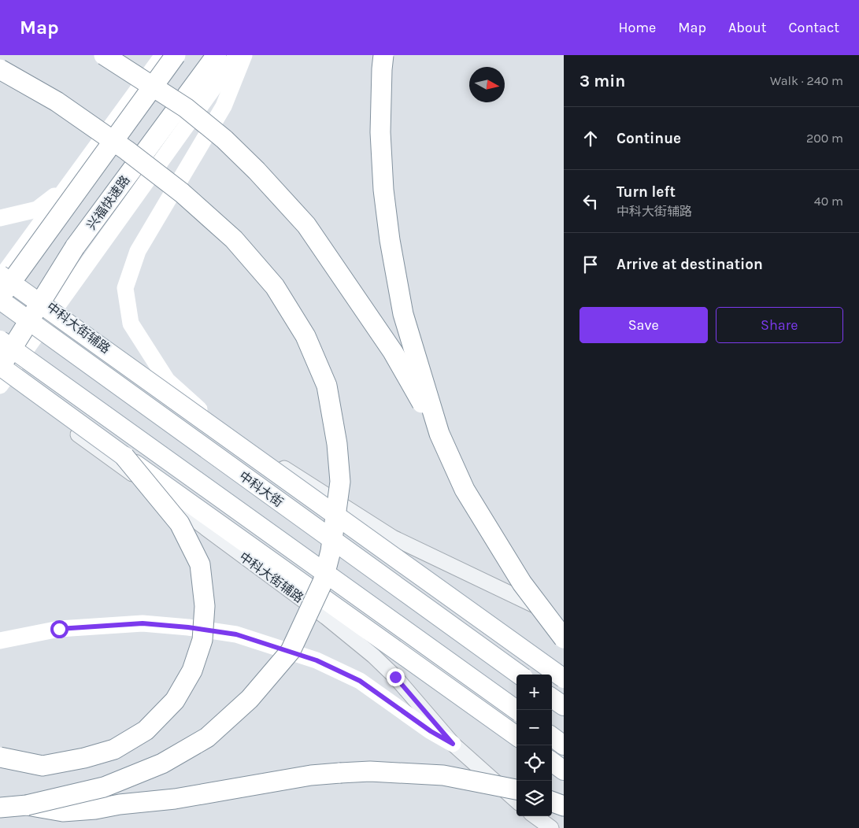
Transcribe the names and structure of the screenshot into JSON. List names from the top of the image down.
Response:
{
  "streets": {
    "highway": ["兴福快速路"],
    "main road": ["中科大街辅路", "中科大街"]
  },
  "north": "right",
  "page": {
    "header": "Map",
    "nav": [
      "Home",
      "Map",
      "About",
      "Contact"
    ],
    "heading": ["3 min", "Walk · 240 m"],
    "list": [
      ["Continue", "200 m"],
      ["Turn left", "中科大街辅路", "40 m"],
      "Arrive at destination"
    ],
    "buttons": ["Save", "Share"],
    "map_buttons": ["+", "−"]
  }
}
